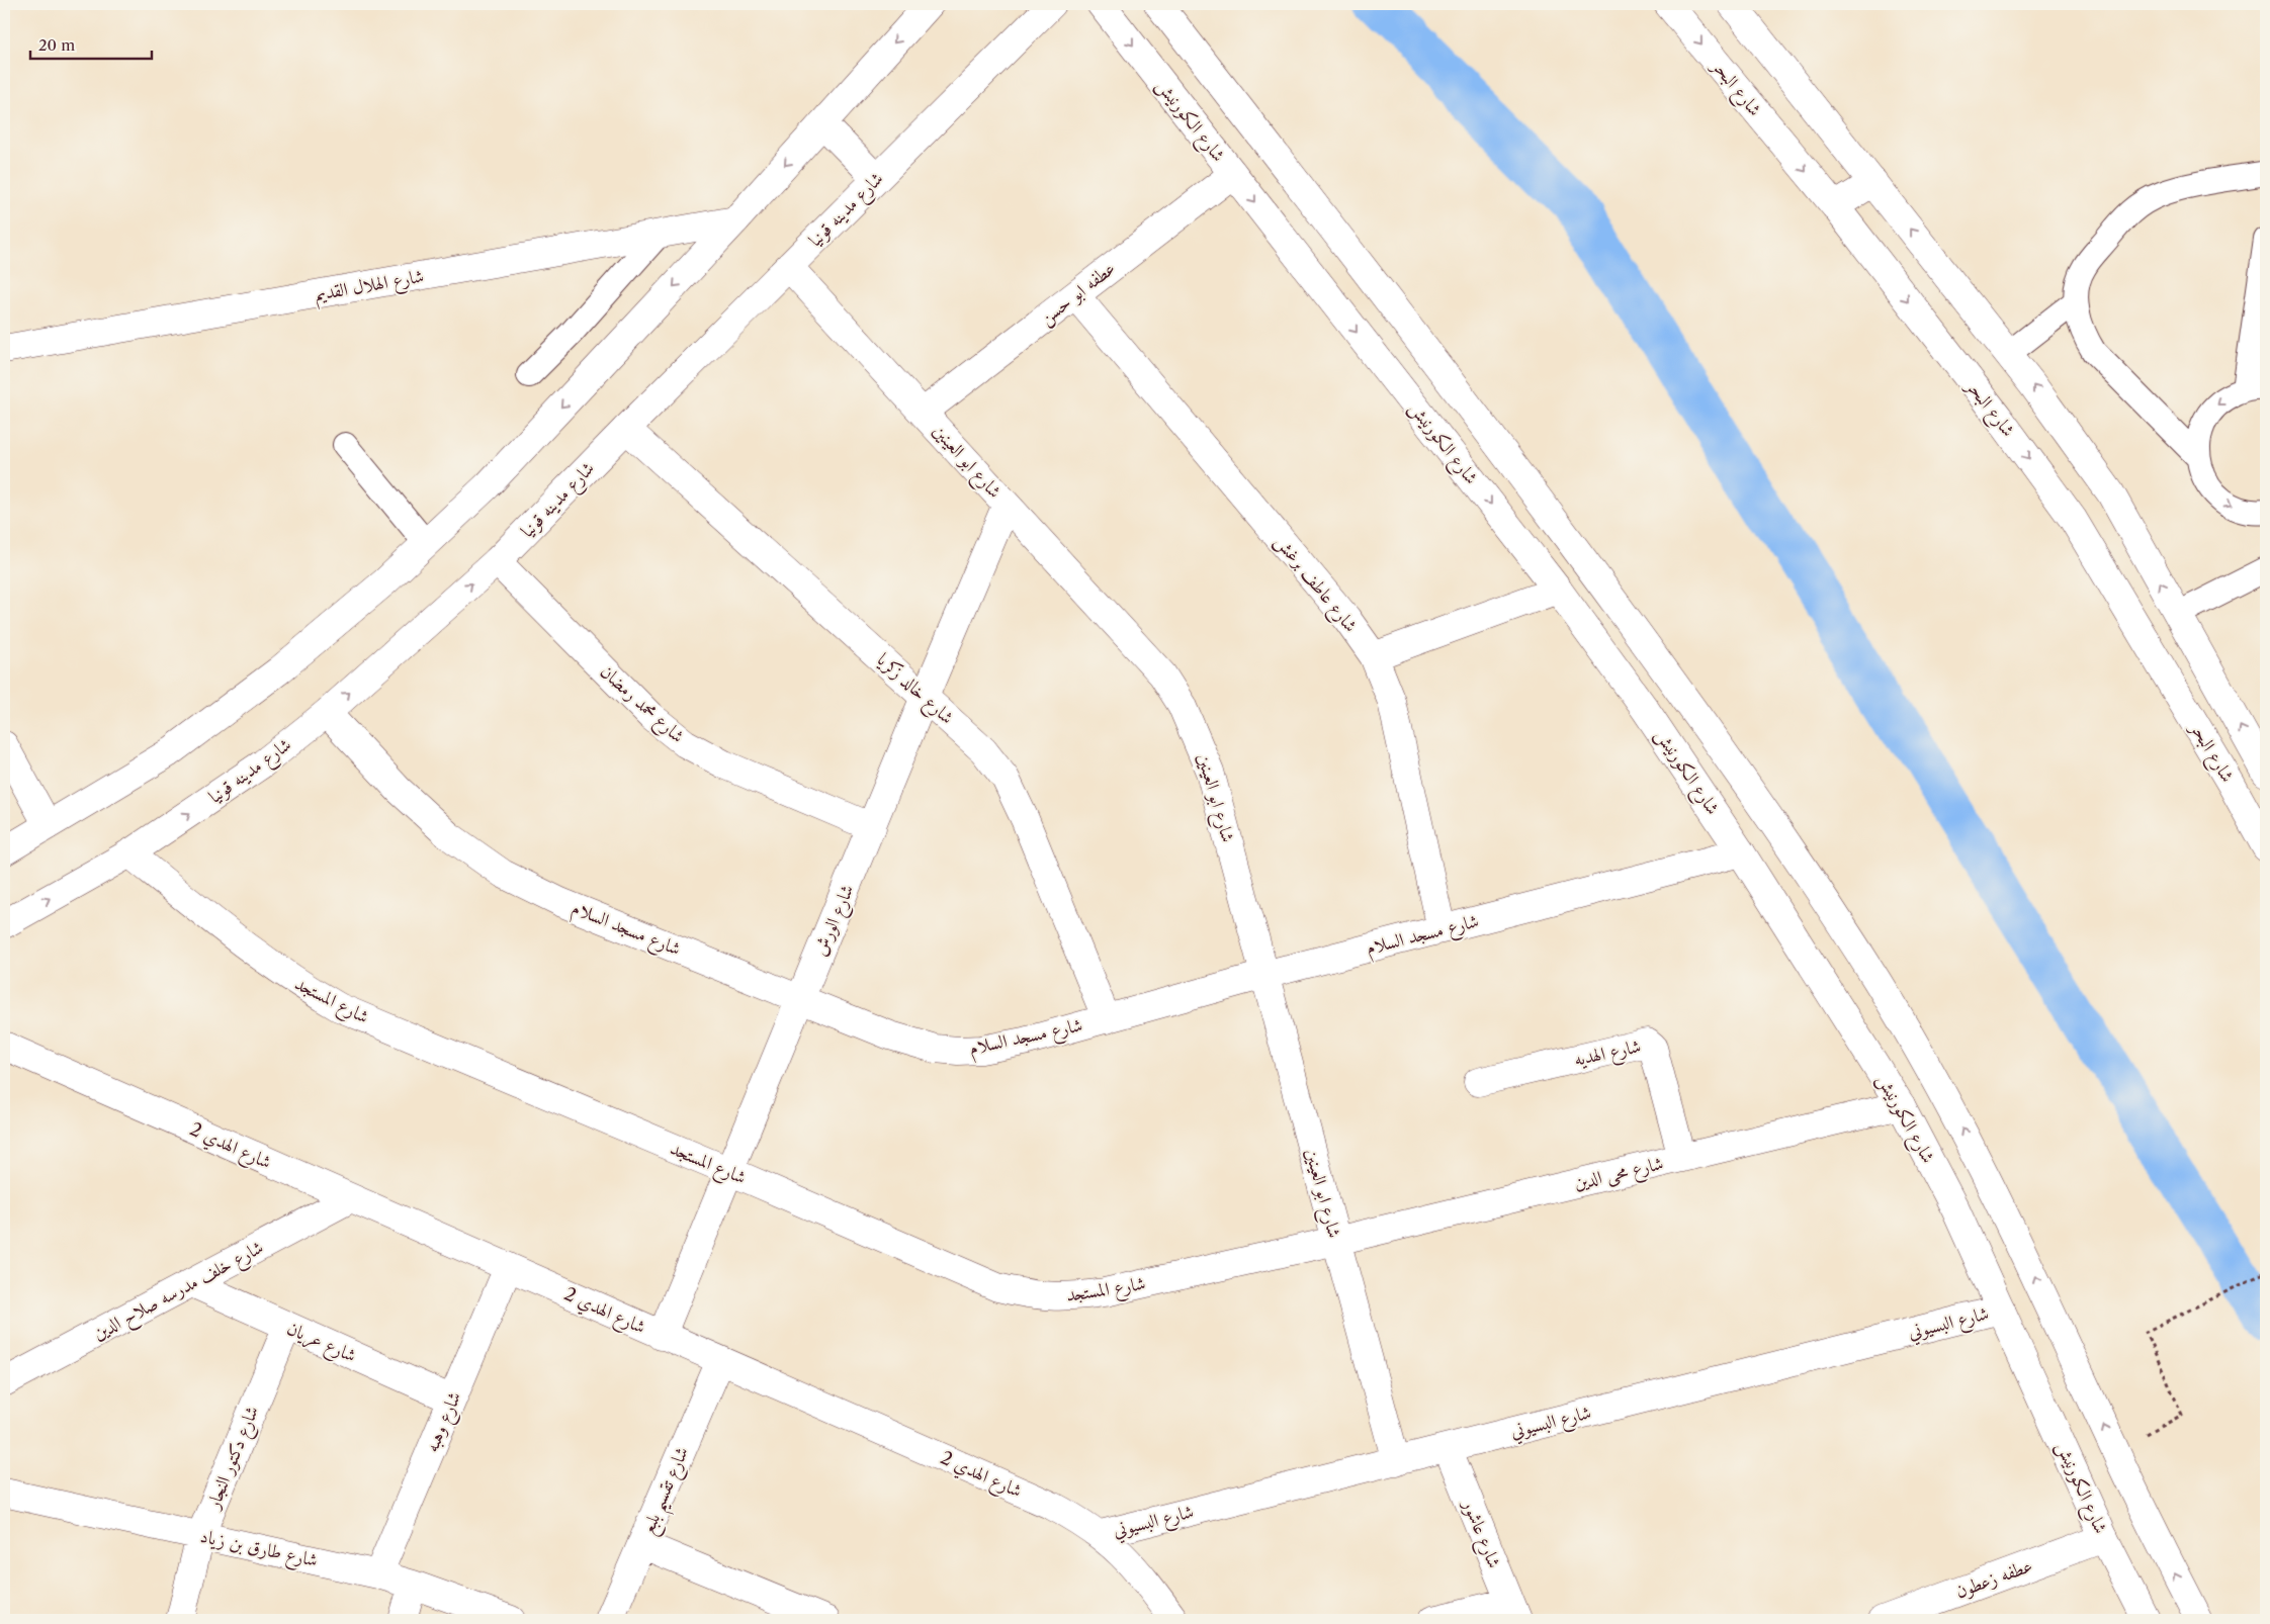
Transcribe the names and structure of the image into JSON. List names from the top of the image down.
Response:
{
  "streets": {
    "street": [
      "شارع البحر",
      "شارع الكورنيش",
      "شارع مدينه قونيا",
      "شارع الهلال القديم",
      "عطفه ابو حسن",
      "شارع ابو العينين",
      "شارع عاطف برغش",
      "شارع خالد زكريا",
      "شارع محمد رمضان",
      "شارع الورش",
      "شارع مسجد السلام",
      "شارع المستجد",
      "شارع الهديه",
      "شارع الهدي 2",
      "شارع محى الدين",
      "شارع خلف مدرسه صلاح الدين",
      "شارع البسيوني",
      "شارع عريان",
      "شارع وهبه",
      "شارع دكتور النجار",
      "شارع تقسيم بلبع",
      "شارع عاشور",
      "شارع طارق بن زياد",
      "عطفه زعطون"
    ]
  },
  "crossings": [
    ["شارع الكورنيش", "عطفه ابو حسن"],
    ["شارع الكورنيش", "شارع مسجد السلام"],
    ["شارع الكورنيش", "شارع محى الدين"],
    ["شارع الكورنيش", "شارع البسيوني"],
    ["شارع الكورنيش", "عطفه زعطون"],
    ["شارع مدينه قونيا", "شارع ابو العينين"],
    ["شارع مدينه قونيا", "شارع خالد زكريا"],
    ["شارع مدينه قونيا", "شارع محمد رمضان"],
    ["شارع مدينه قونيا", "شارع مسجد السلام"],
    ["شارع مدينه قونيا", "شارع المستجد"],
    ["عطفه ابو حسن", "شارع ابو العينين"],
    ["عطفه ابو حسن", "شارع عاطف برغش"],
    ["شارع ابو العينين", "شارع الورش"],
    ["شارع ابو العينين", "شارع مسجد السلام"],
    ["شارع ابو العينين", "شارع المستجد"],
    ["شارع ابو العينين", "شارع محى الدين"],
    ["شارع ابو العينين", "شارع البسيوني"],
    ["شارع عاطف برغش", "شارع مسجد السلام"],
    ["شارع خالد زكريا", "شارع الورش"],
    ["شارع خالد زكريا", "شارع مسجد السلام"],
    ["شارع محمد رمضان", "شارع الورش"],
    ["شارع الورش", "شارع مسجد السلام"],
    ["شارع الورش", "شارع المستجد"],
    ["شارع الورش", "شارع الهدي 2"],
    ["شارع المستجد", "شارع محى الدين"],
    ["شارع الهديه", "شارع محى الدين"],
    ["شارع الهدي 2", "شارع خلف مدرسه صلاح الدين"],
    ["شارع الهدي 2", "شارع البسيوني"],
    ["شارع الهدي 2", "شارع وهبه"],
    ["شارع الهدي 2", "شارع تقسيم بلبع"],
    ["شارع خلف مدرسه صلاح الدين", "شارع عريان"],
    ["شارع البسيوني", "شارع عاشور"],
    ["شارع عريان", "شارع وهبه"],
    ["شارع عريان", "شارع دكتور النجار"],
    ["شارع وهبه", "شارع طارق بن زياد"],
    ["شارع دكتور النجار", "شارع طارق بن زياد"]
  ],
  "scale_bar": "20 m"
}
